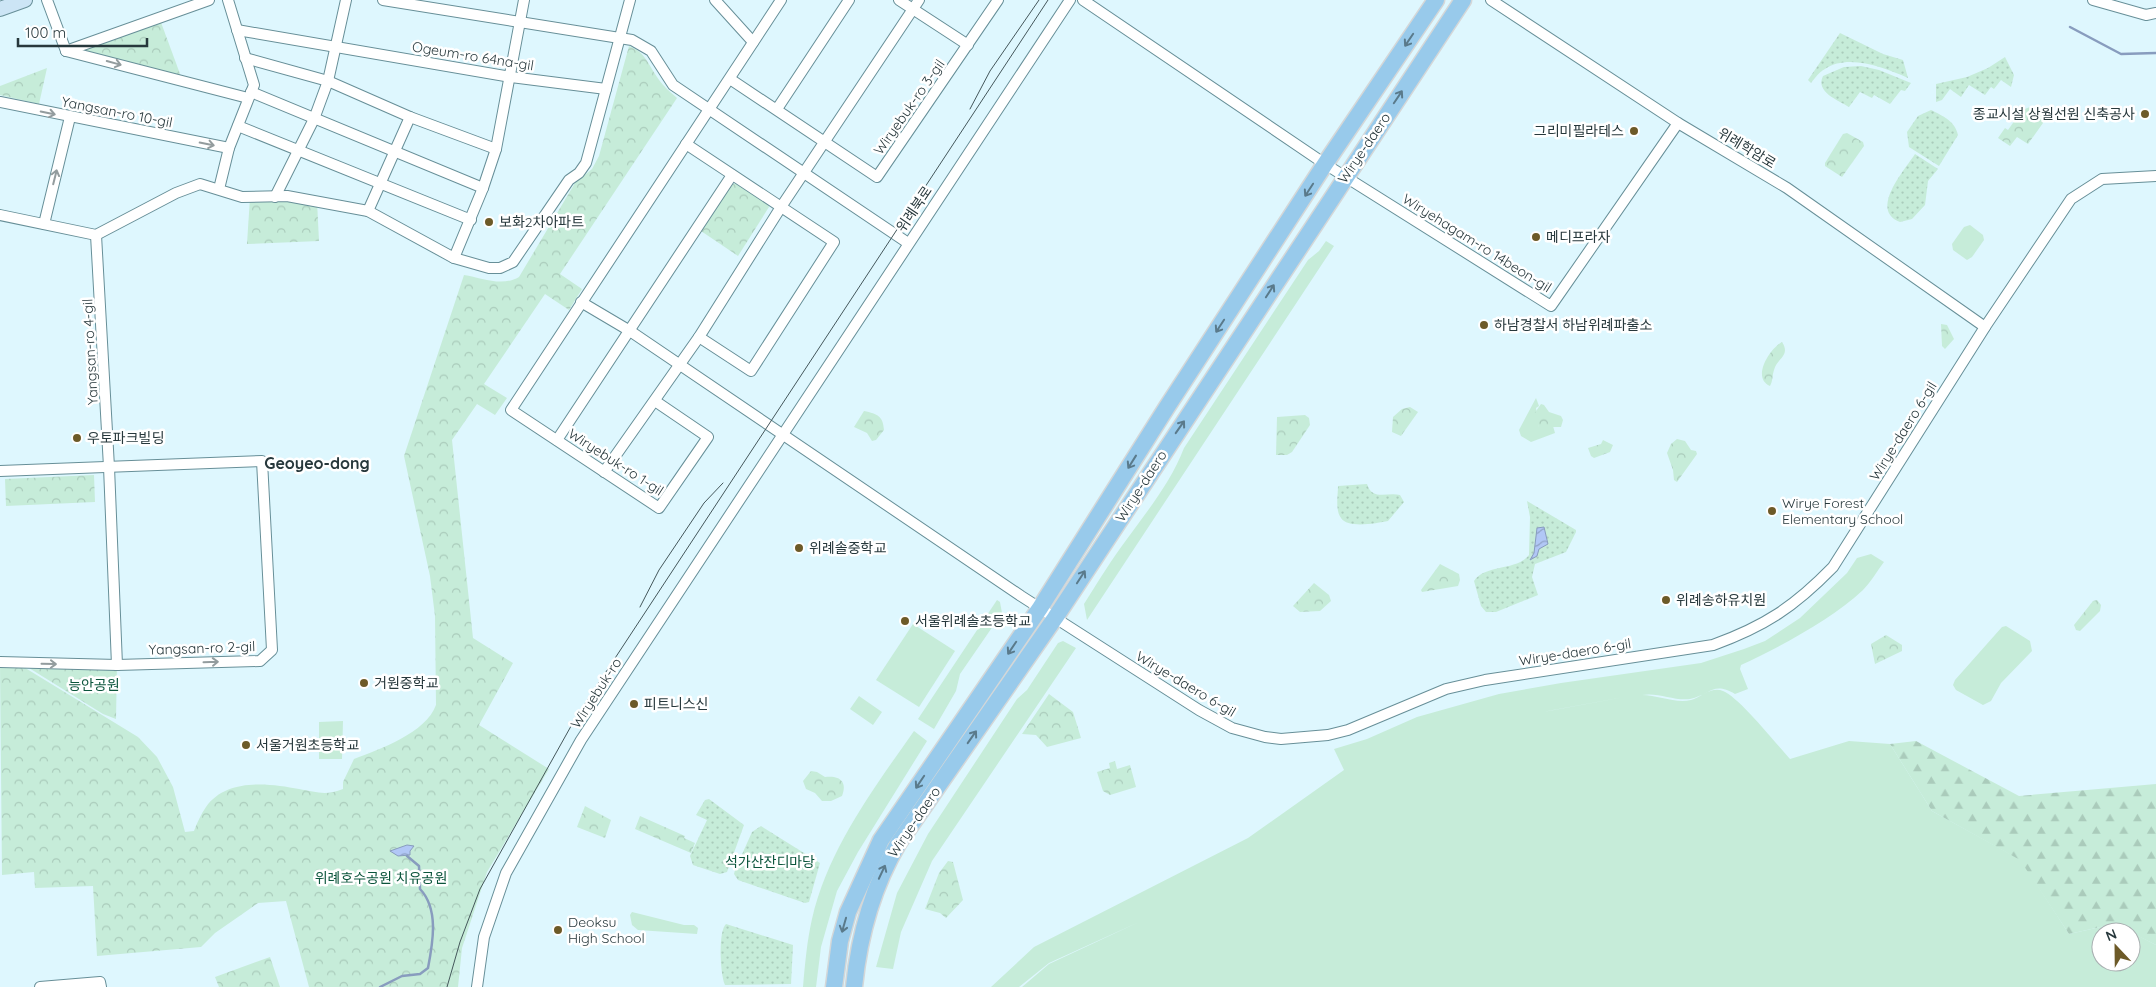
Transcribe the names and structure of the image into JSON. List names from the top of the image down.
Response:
{
  "streets": {
    "main road": ["Wirye-daero"],
    "street": [
      "Ogeum-ro 64na-gil",
      "Wiryebuk-ro 3-gil",
      "Yangsan-ro 10-gil",
      "위례학암로",
      "위례북로",
      "Wiryehagam-ro 14beon-gil",
      "Yangsan-ro 4-gil",
      "Wirye-daero 6-gil",
      "Wiryebuk-ro 1-gil",
      "Yangsan-ro 2-gil",
      "Wiryebuk-ro"
    ]
  },
  "crossings": [
    ["Wirye-daero", "Wiryehagam-ro 14beon-gil"],
    ["Wirye-daero", "Wirye-daero 6-gil"],
    ["위례학암로", "Wiryehagam-ro 14beon-gil"],
    ["위례학암로", "Wirye-daero 6-gil"],
    ["위례북로", "Wirye-daero 6-gil"],
    ["위례북로", "Wiryebuk-ro"],
    ["Yangsan-ro 4-gil", "Yangsan-ro 2-gil"],
    ["Wirye-daero 6-gil", "Wiryebuk-ro"]
  ],
  "districts": ["Geoyeo-dong"],
  "parks": ["능안공원", "석가산잔디마당", "위례호수공원 치유공원"],
  "places": [
    "종교시설 상월선원 신축공사",
    "그리미필라테스",
    "보화2차아파트",
    "메디프라자",
    "하남경찰서 하남위례파출소",
    "우토파크빌딩",
    "Wirye Forest Elementary School",
    "위례솔중학교",
    "위례송하유치원",
    "서울위례솔초등학교",
    "거원중학교",
    "피트니스신",
    "서울거원초등학교",
    "Deoksu High School"
  ],
  "scale_bar": "100 m",
  "north": "top"
}
